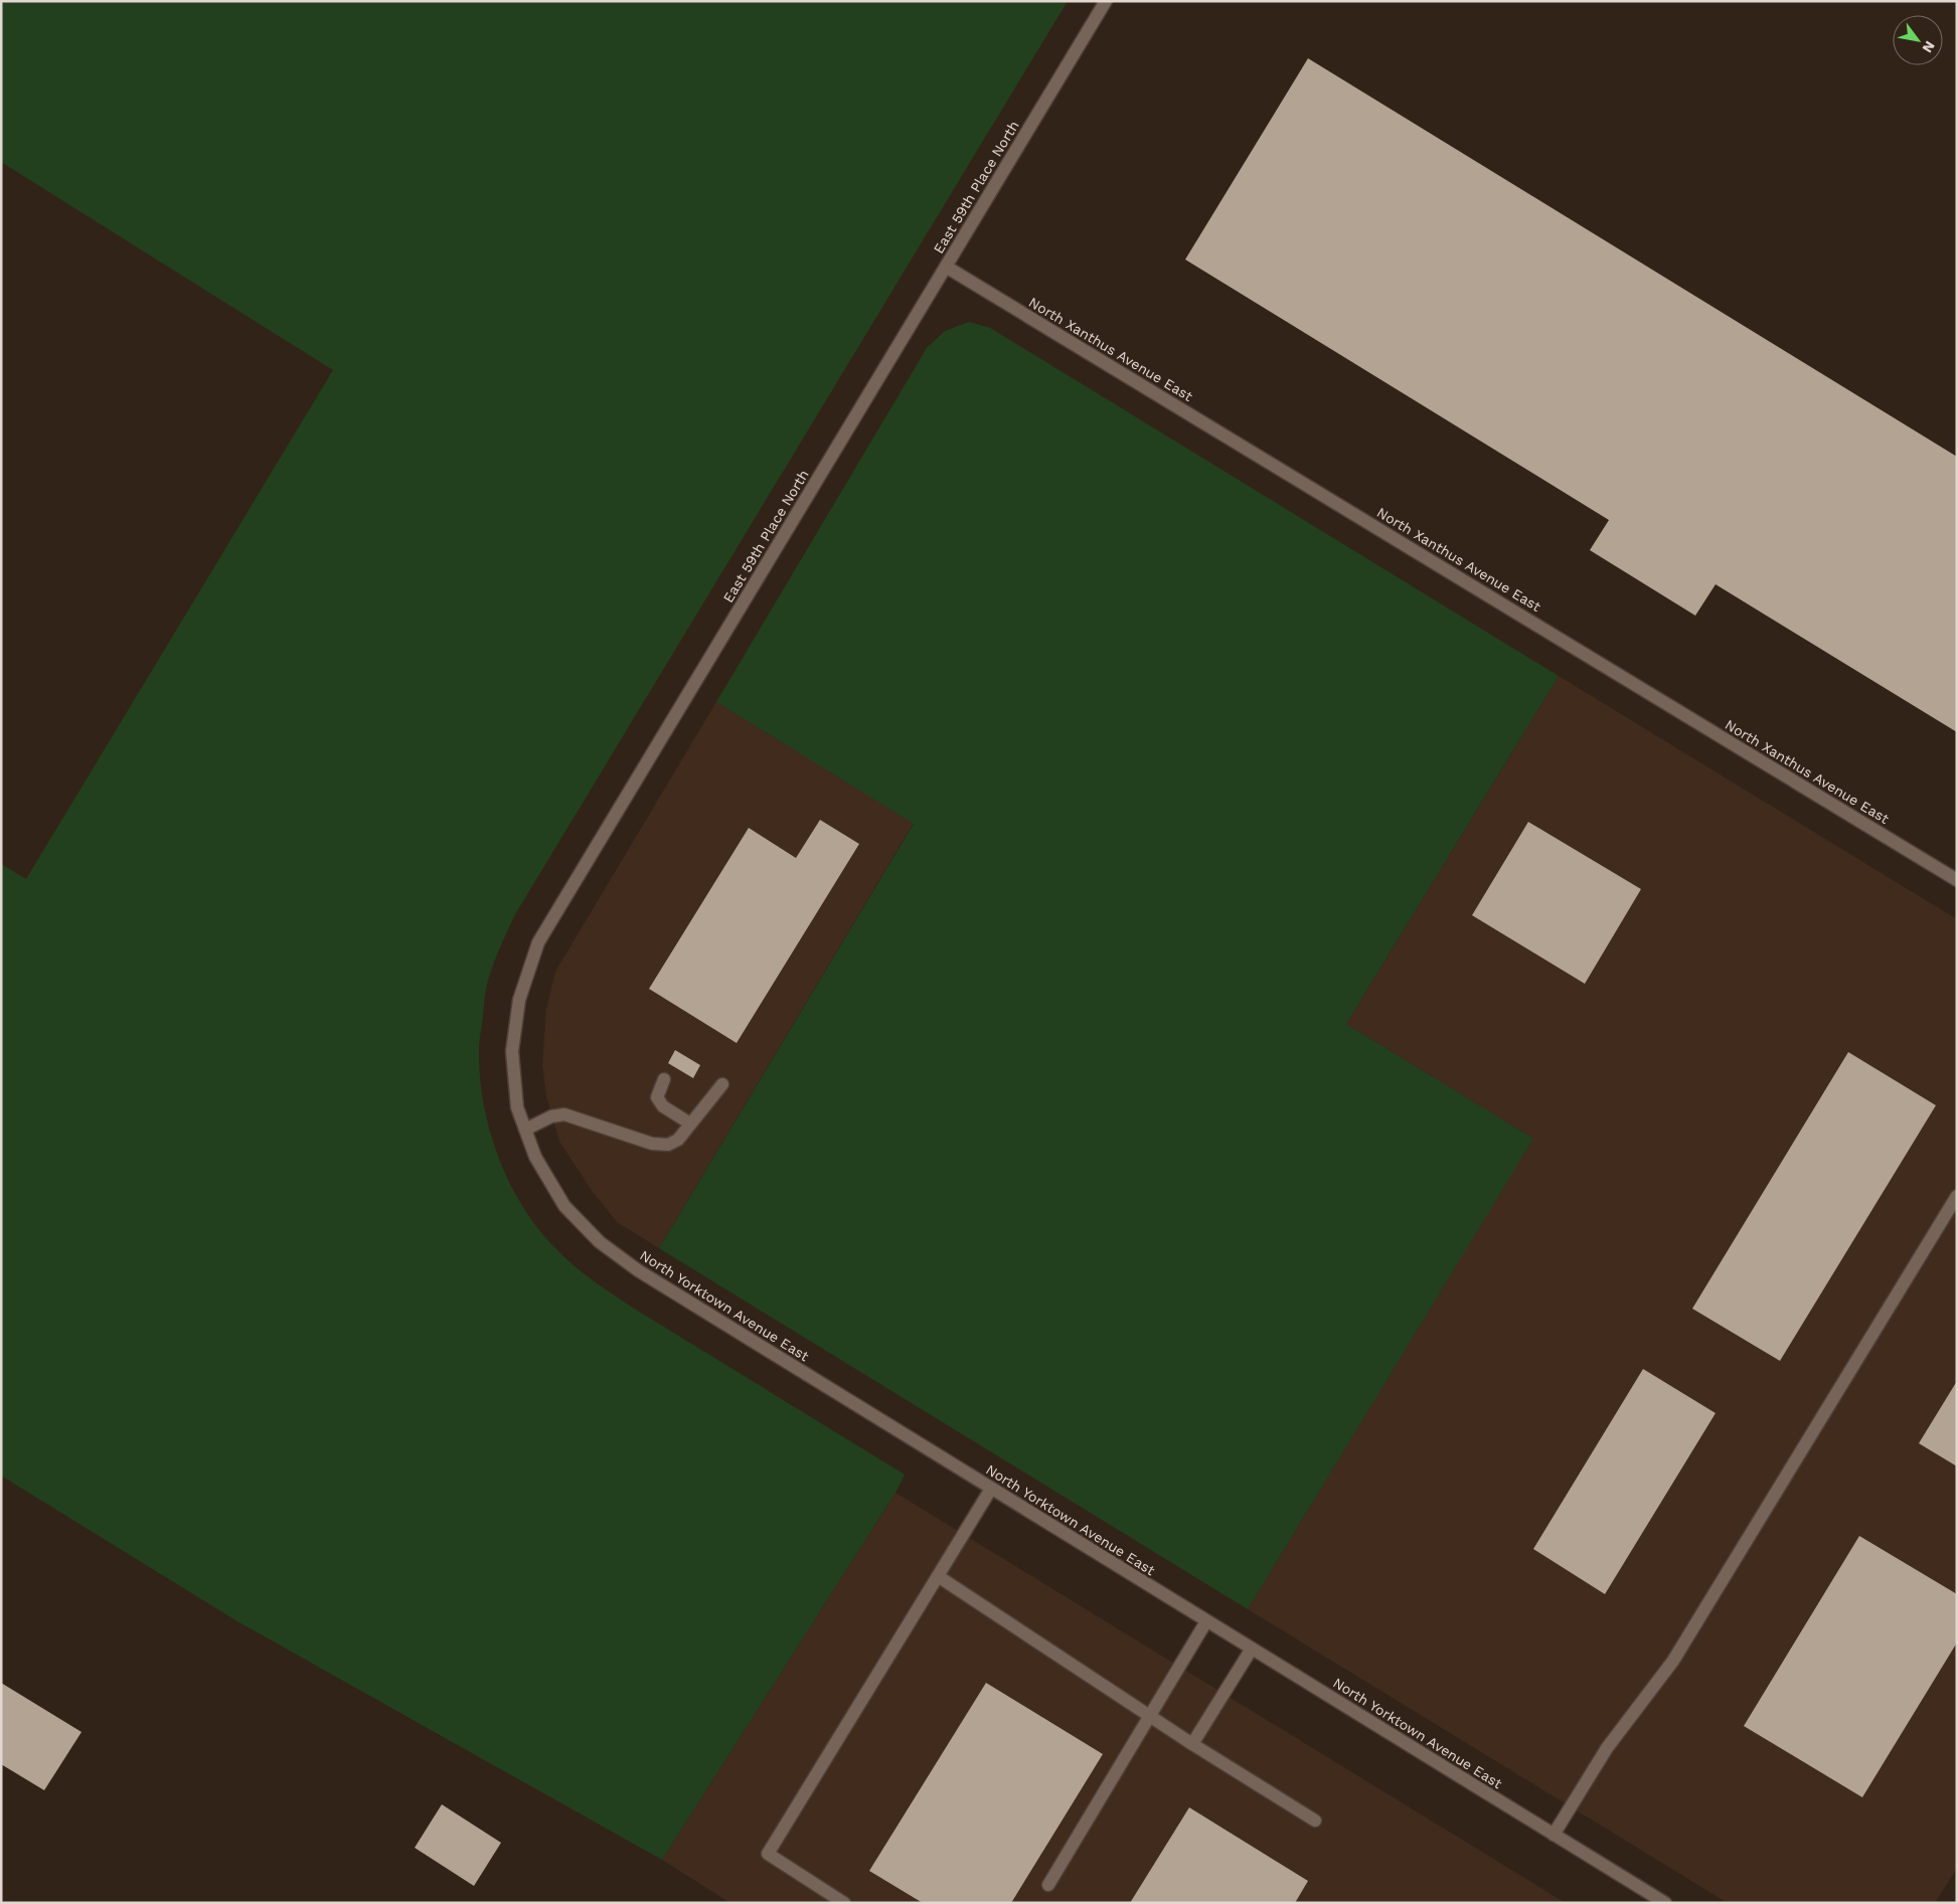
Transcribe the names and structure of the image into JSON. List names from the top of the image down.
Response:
{
  "streets": {
    "street": ["East 59th Place North", "North Xanthus Avenue East", "North Yorktown Avenue East"]
  },
  "crossings": [
    ["East 59th Place North", "North Xanthus Avenue East"],
    ["East 59th Place North", "North Yorktown Avenue East"]
  ],
  "north": "bottom right"
}
